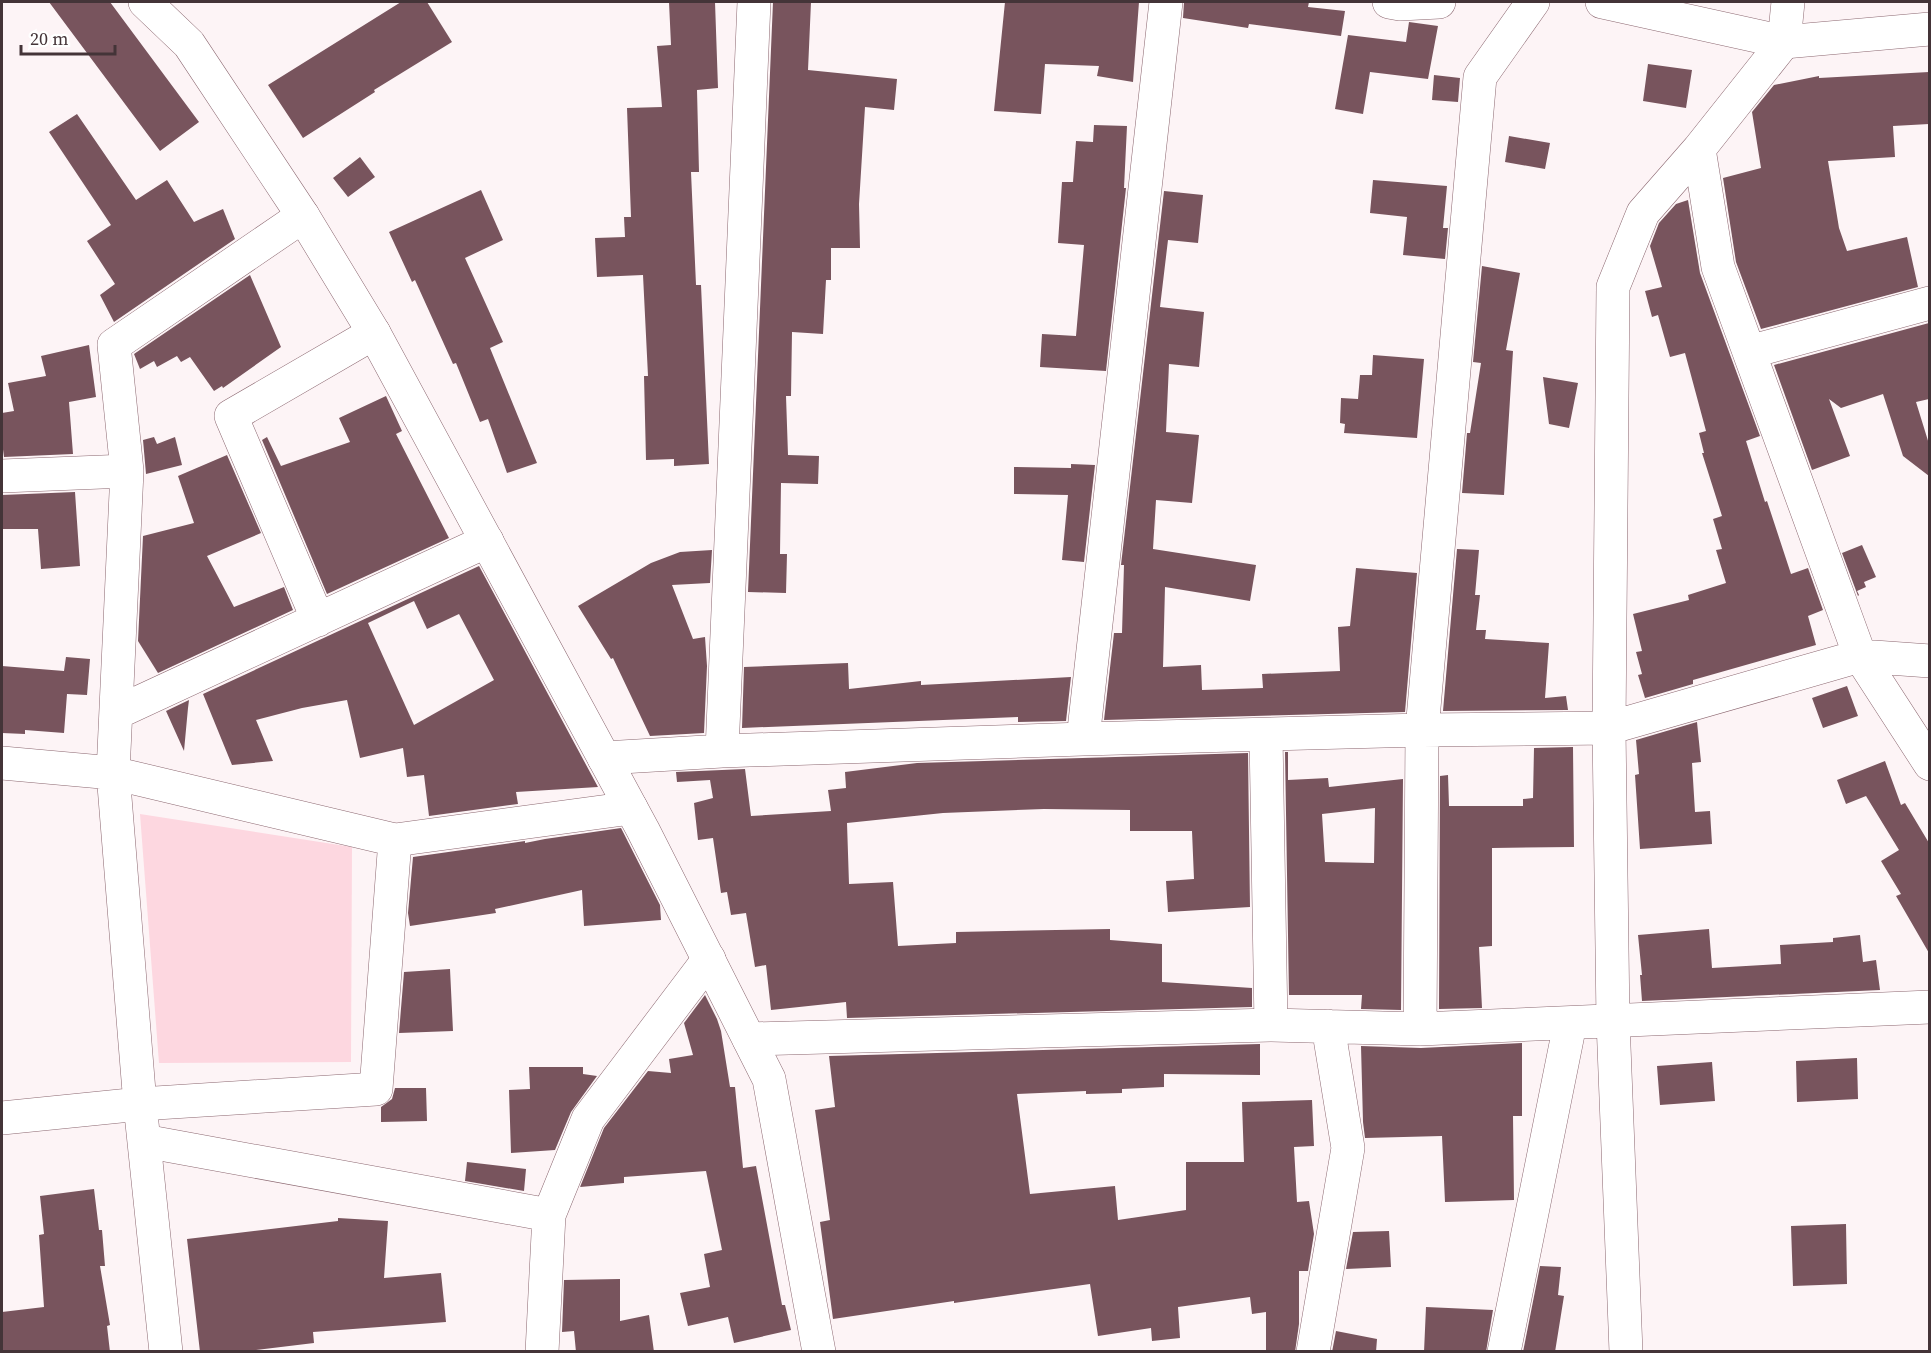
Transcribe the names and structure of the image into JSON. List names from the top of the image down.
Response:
{
  "scale_bar": "20 m"
}
